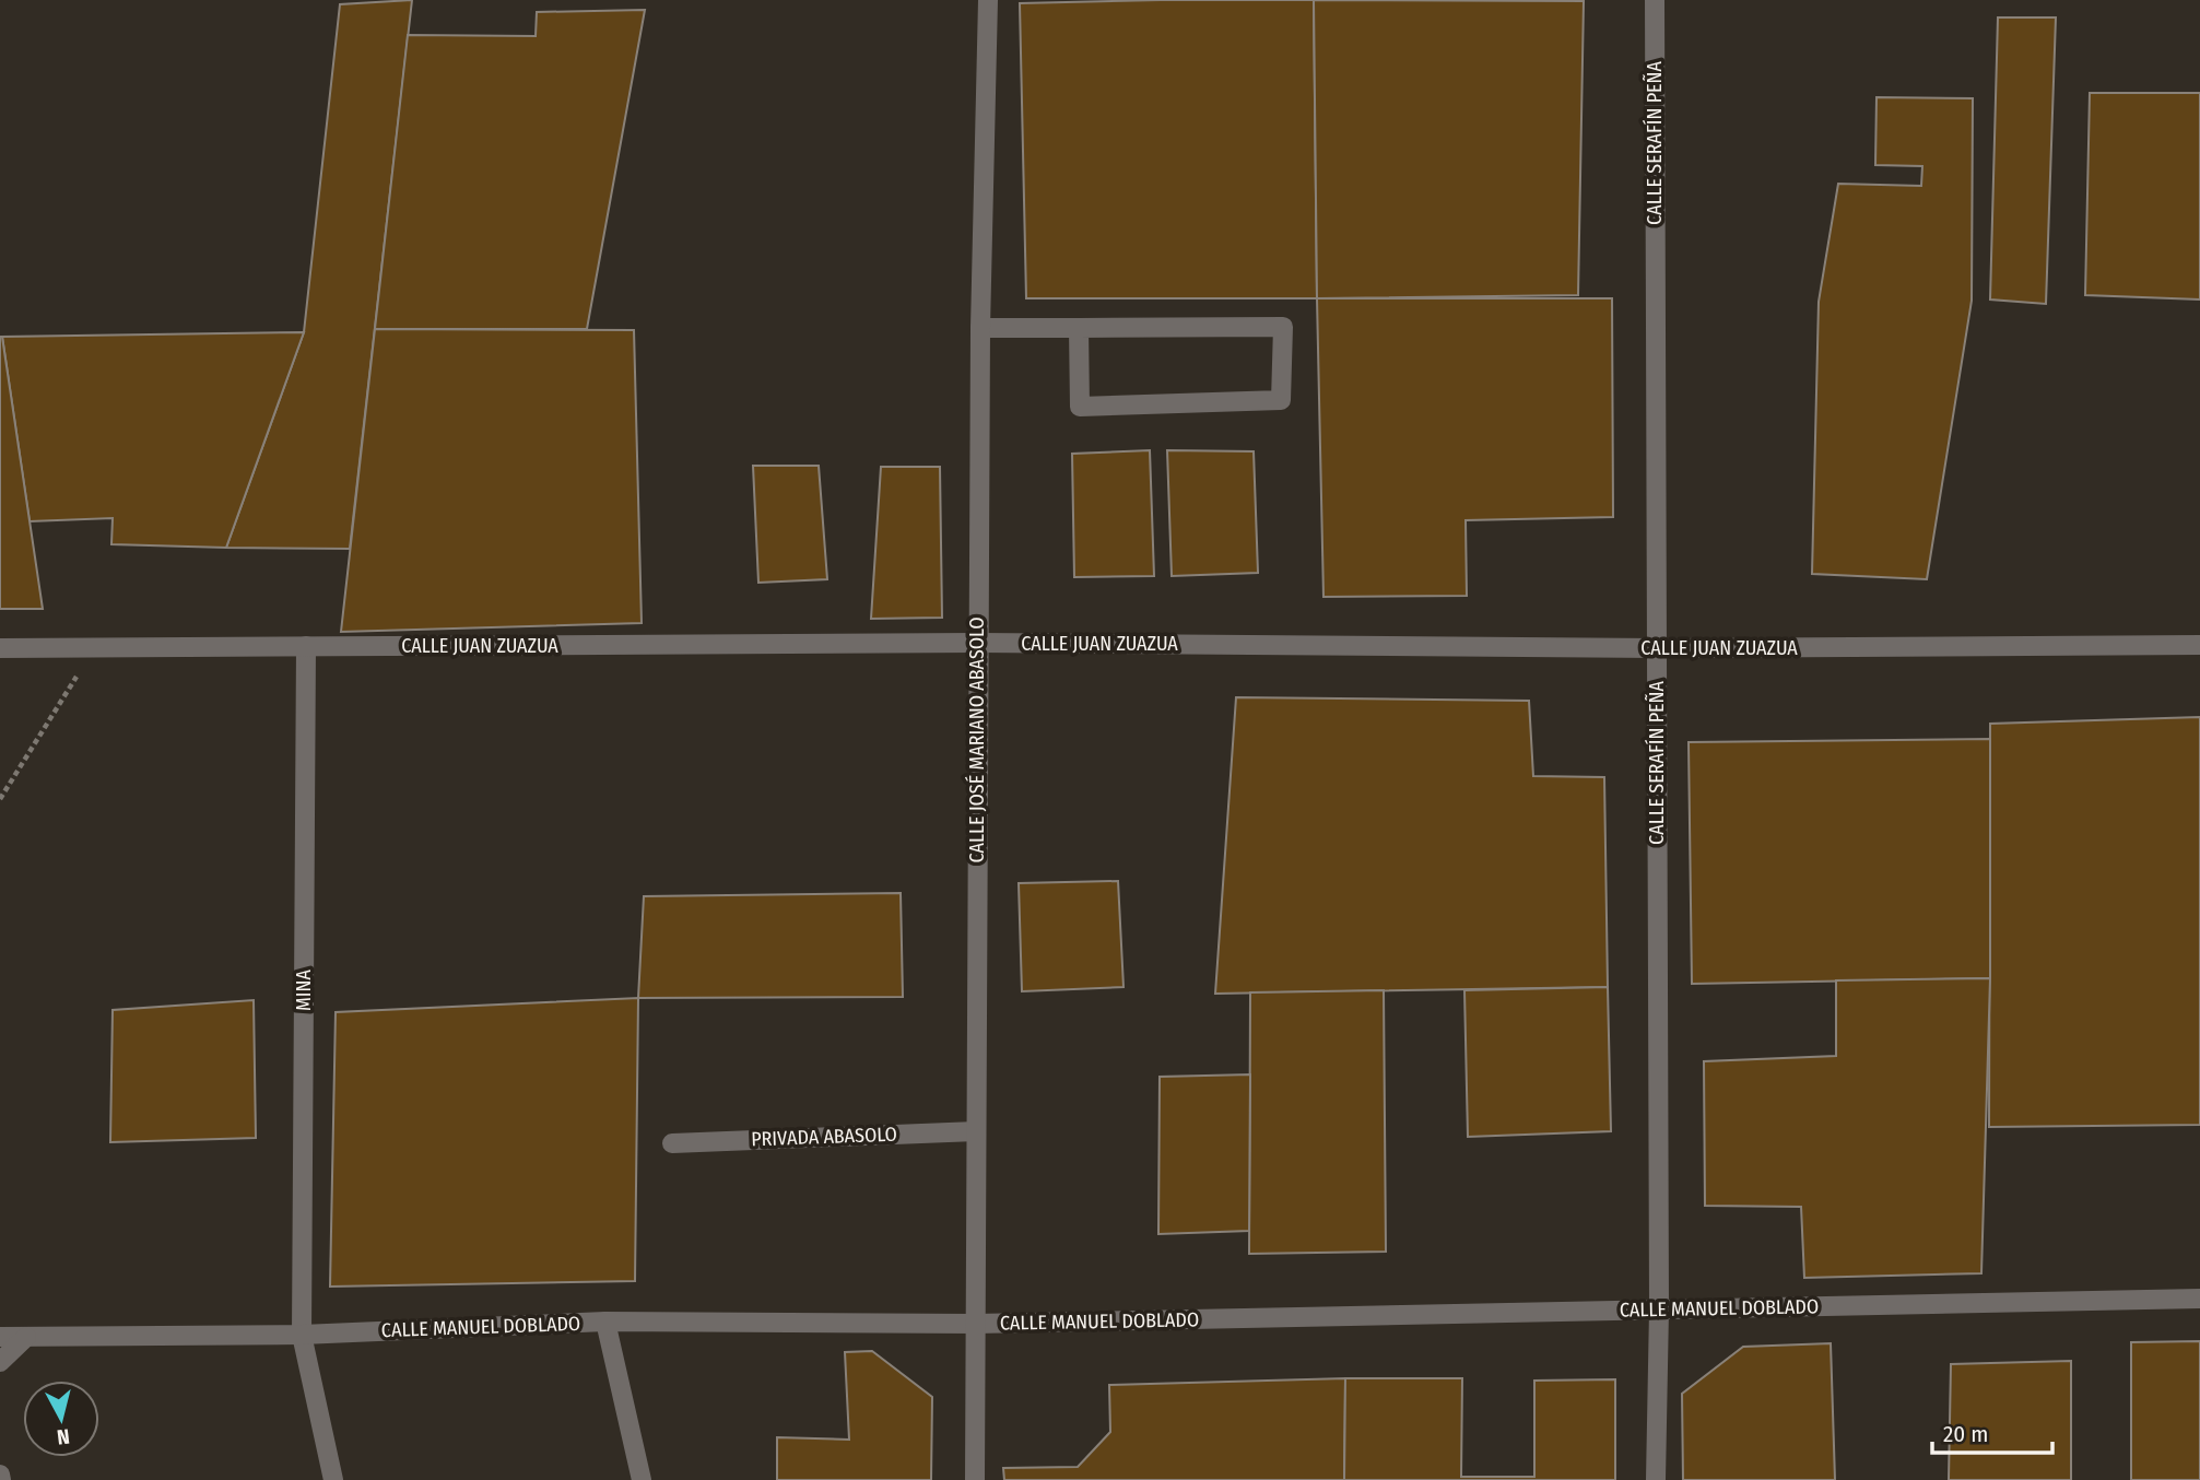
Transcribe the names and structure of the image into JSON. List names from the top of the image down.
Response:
{
  "streets": {
    "street": [
      "CALLE SERAFÍN PEÑA",
      "CALLE JUAN ZUAZUA",
      "CALLE JOSÉ MARIANO ABASOLO",
      "MINA",
      "PRIVADA ABASOLO",
      "CALLE MANUEL DOBLADO"
    ]
  },
  "crossings": [
    ["CALLE SERAFÍN PEÑA", "CALLE JUAN ZUAZUA"],
    ["CALLE SERAFÍN PEÑA", "CALLE MANUEL DOBLADO"],
    ["CALLE JUAN ZUAZUA", "CALLE JOSÉ MARIANO ABASOLO"],
    ["CALLE JUAN ZUAZUA", "MINA"],
    ["CALLE JOSÉ MARIANO ABASOLO", "PRIVADA ABASOLO"],
    ["CALLE JOSÉ MARIANO ABASOLO", "CALLE MANUEL DOBLADO"],
    ["MINA", "CALLE MANUEL DOBLADO"]
  ],
  "scale_bar": "20 m",
  "north": "bottom"
}
